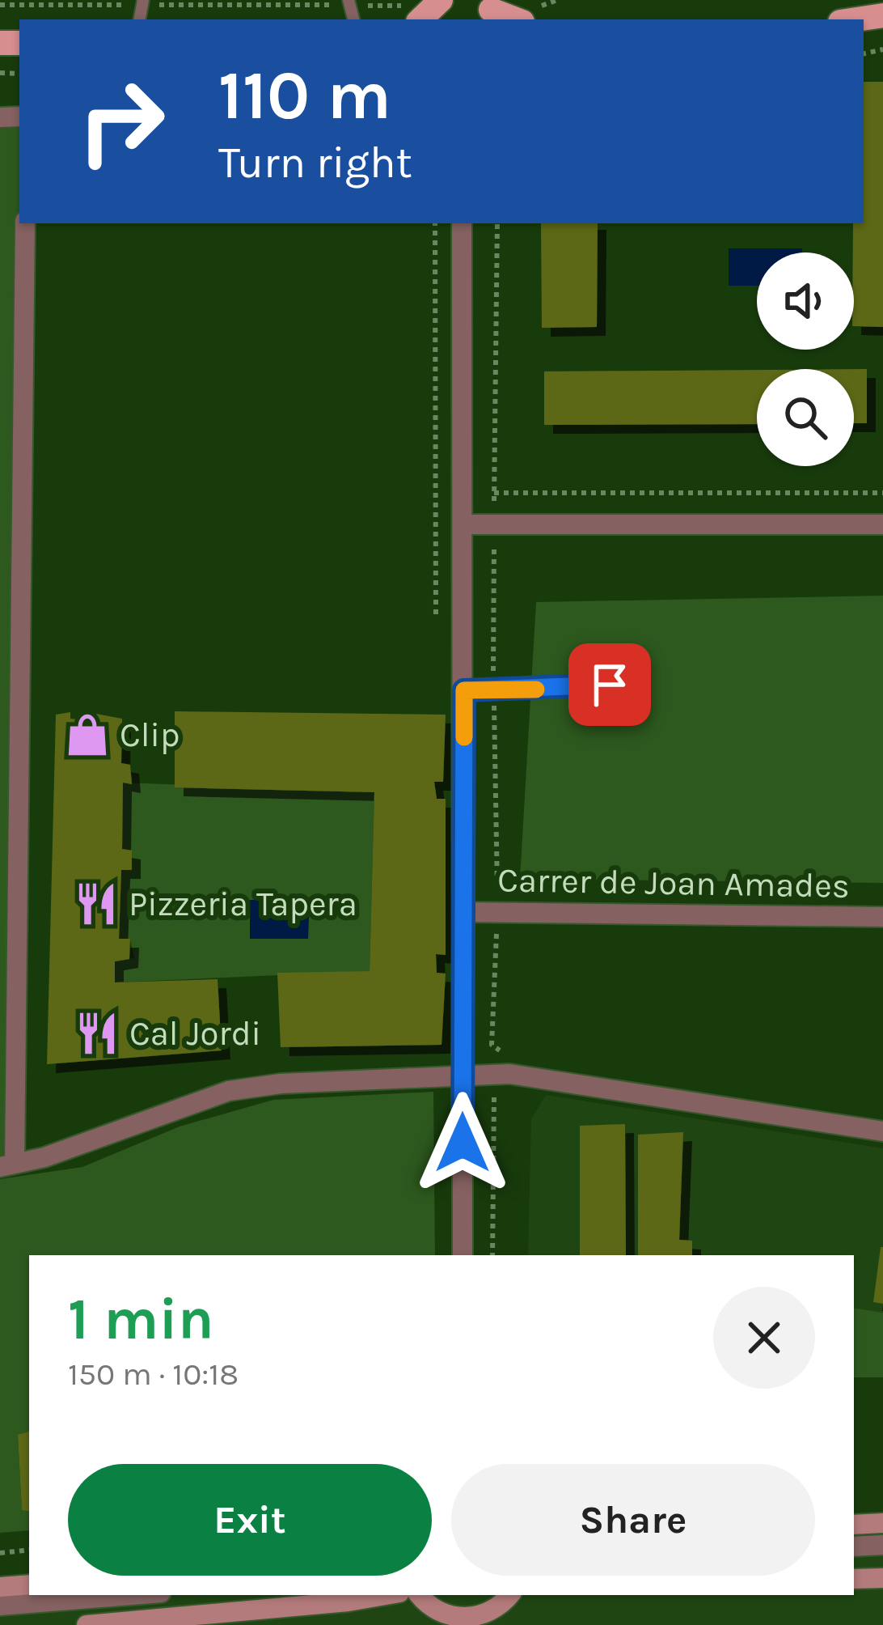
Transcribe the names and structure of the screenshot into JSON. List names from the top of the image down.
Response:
{
  "streets": {
    "street": ["Carrer de Joan Amades"]
  },
  "places": {
    "shop": ["Clip"],
    "restaurant": ["Pizzeria Tapera", "Cal Jordi"]
  },
  "page": {
    "turn": ["110 m", "Turn right"],
    "heading": ["1 min", "150 m · 10:18"],
    "buttons": ["Exit", "Share"]
  }
}
